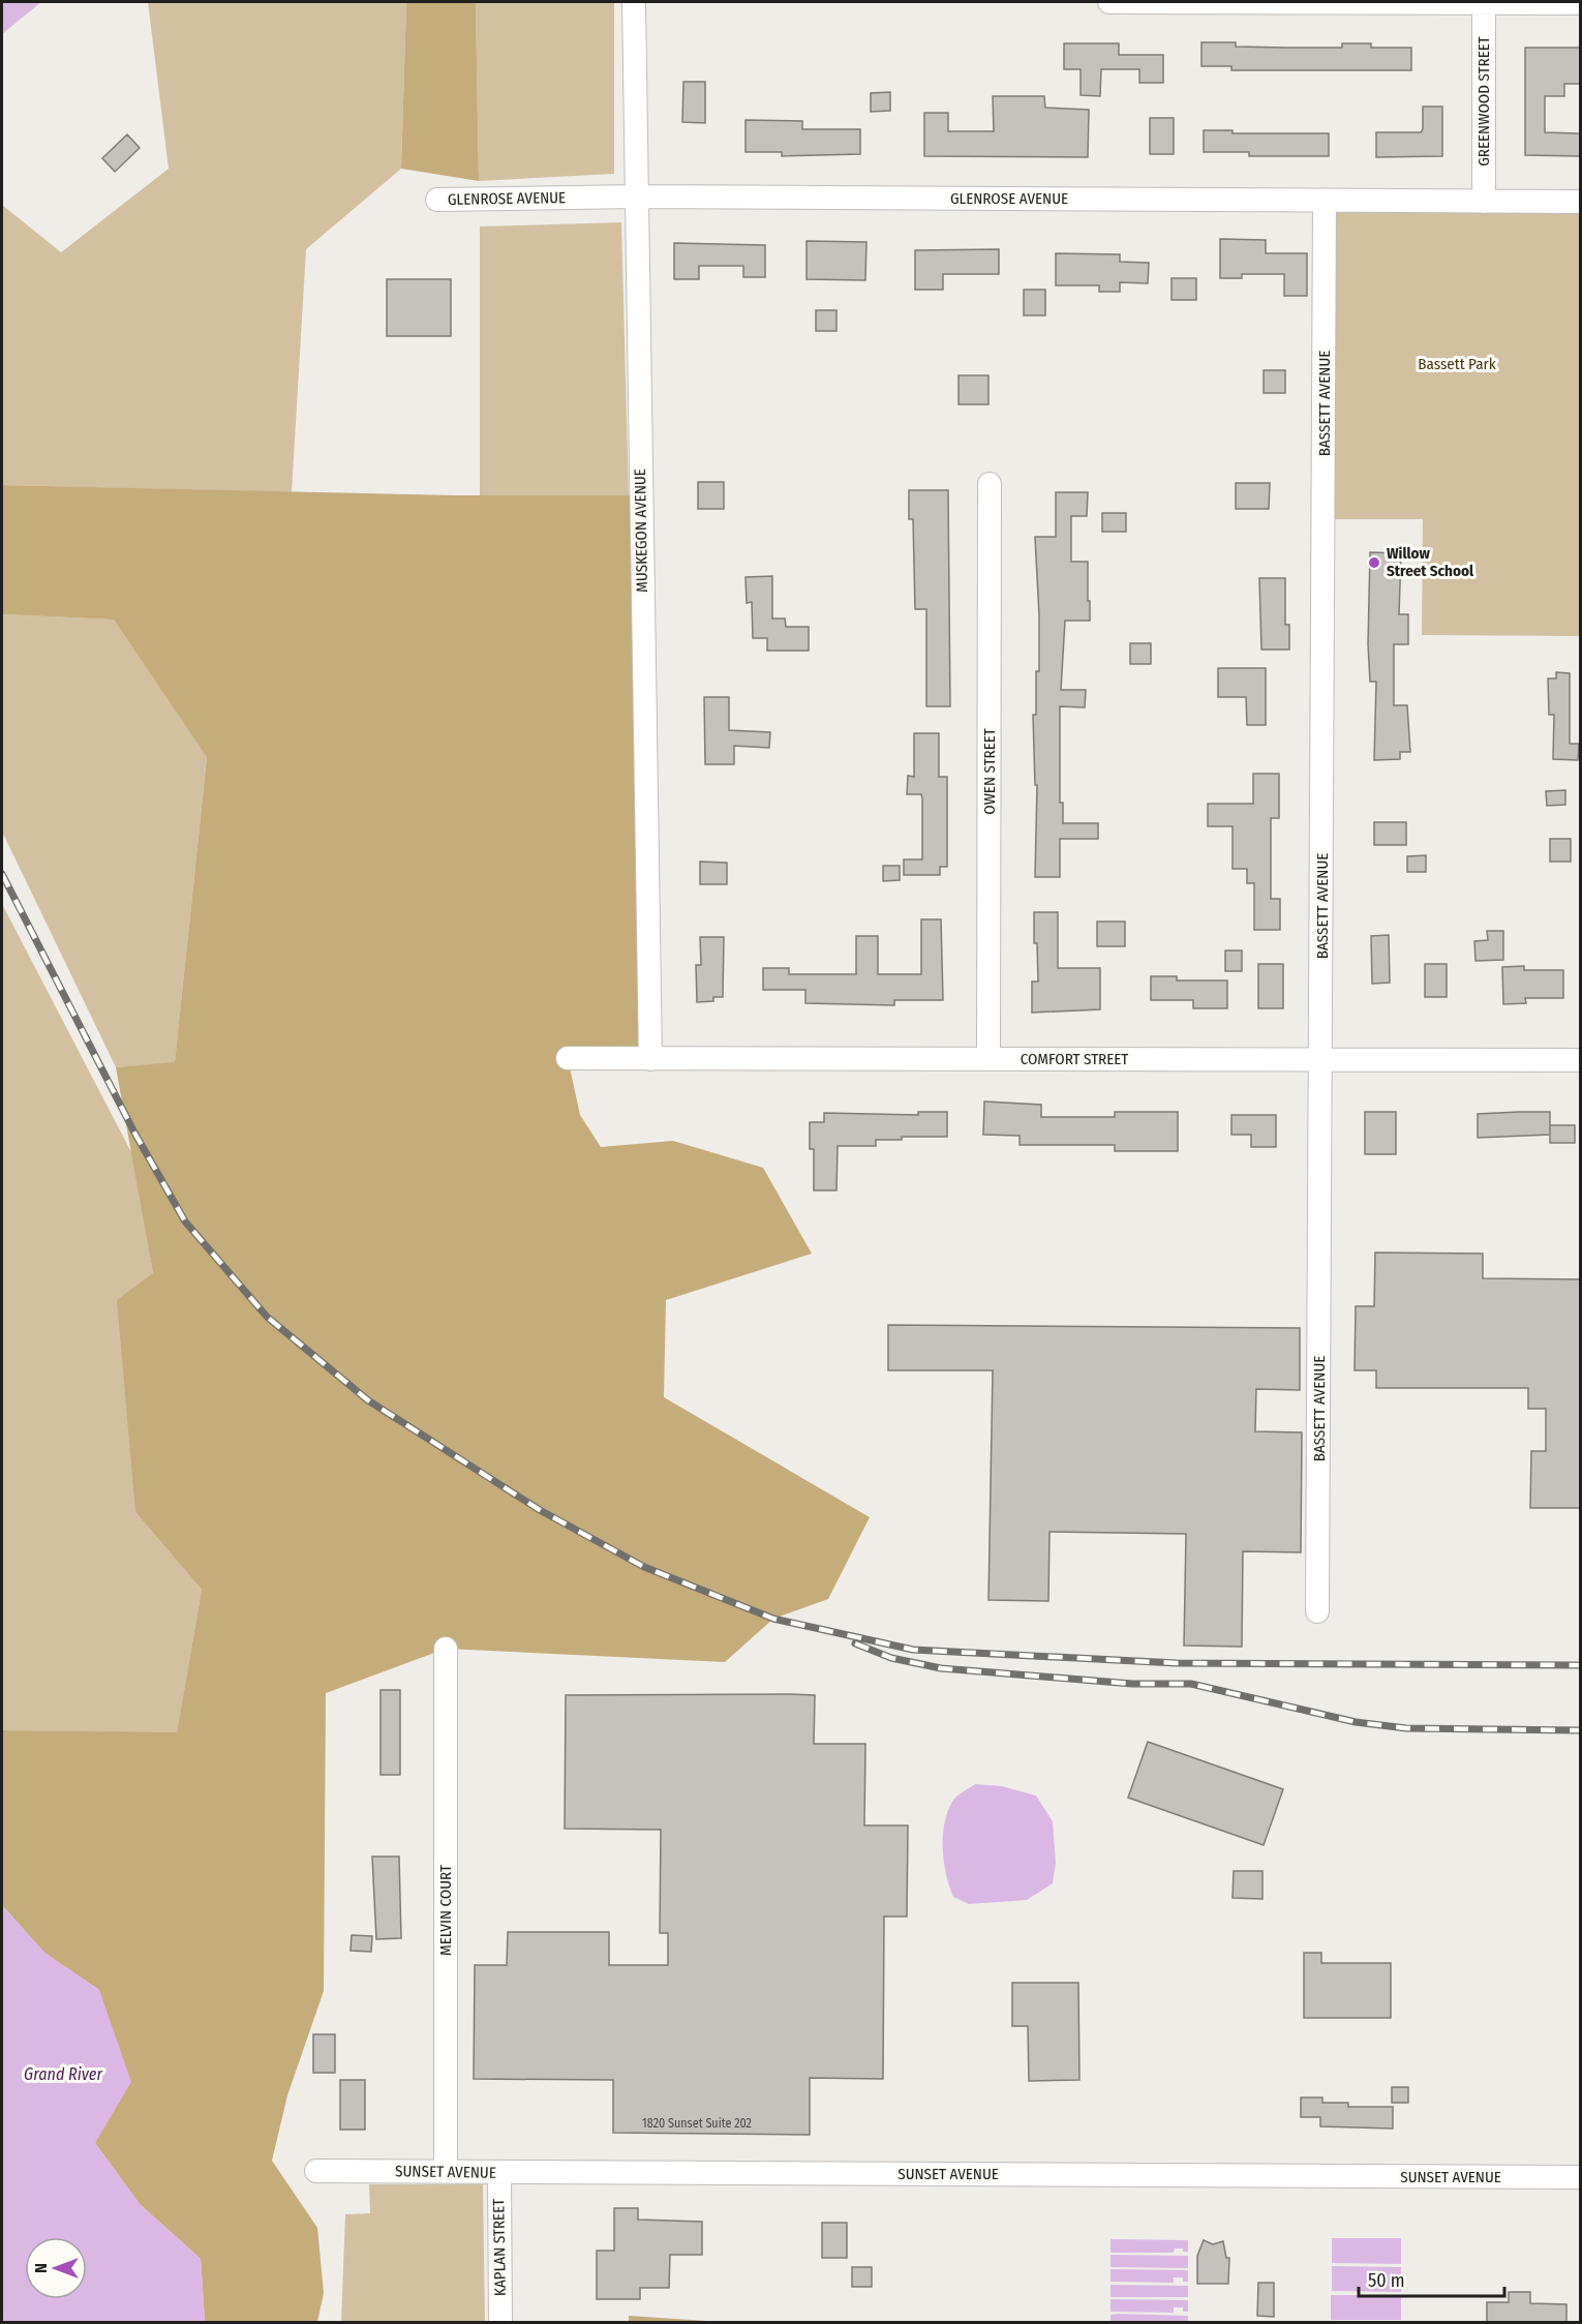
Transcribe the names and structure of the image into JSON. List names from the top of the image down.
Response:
{
  "streets": {
    "street": [
      "GREENWOOD STREET",
      "GLENROSE AVENUE",
      "BASSETT AVENUE",
      "MUSKEGON AVENUE",
      "OWEN STREET",
      "COMFORT STREET",
      "MELVIN COURT",
      "SUNSET AVENUE",
      "KAPLAN STREET"
    ]
  },
  "crossings": [
    ["GREENWOOD STREET", "GLENROSE AVENUE"],
    ["GLENROSE AVENUE", "BASSETT AVENUE"],
    ["GLENROSE AVENUE", "MUSKEGON AVENUE"],
    ["BASSETT AVENUE", "COMFORT STREET"],
    ["MUSKEGON AVENUE", "COMFORT STREET"],
    ["OWEN STREET", "COMFORT STREET"],
    ["MELVIN COURT", "SUNSET AVENUE"],
    ["SUNSET AVENUE", "KAPLAN STREET"]
  ],
  "water": ["Grand River"],
  "parks": ["Bassett Park"],
  "places": ["Willow Street School"],
  "house_numbers": ["1820 Sunset Suite 202"],
  "scale_bar": "50 m",
  "north": "left"
}
